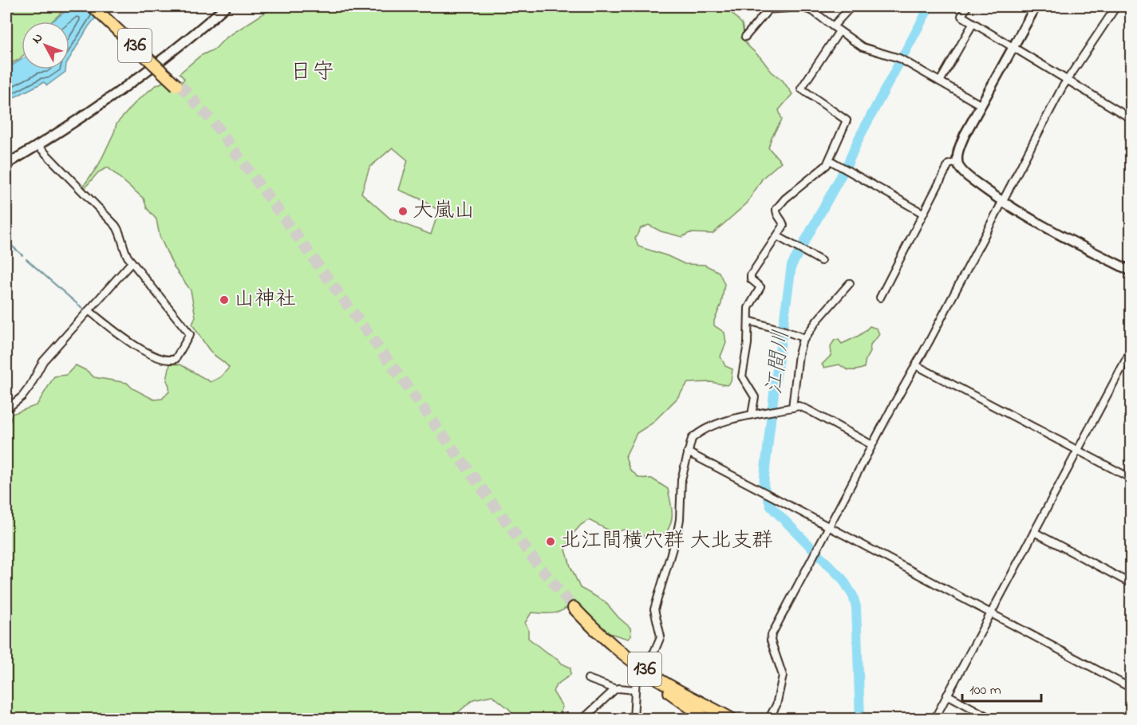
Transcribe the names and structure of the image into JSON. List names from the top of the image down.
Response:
{
  "streets": {
    "highway": ["136"]
  },
  "districts": ["日守"],
  "water": ["江間川"],
  "places": ["大嵐山", "山神社", "北江間横穴群 大北支群"],
  "scale_bar": "100 m",
  "north": "top left"
}
